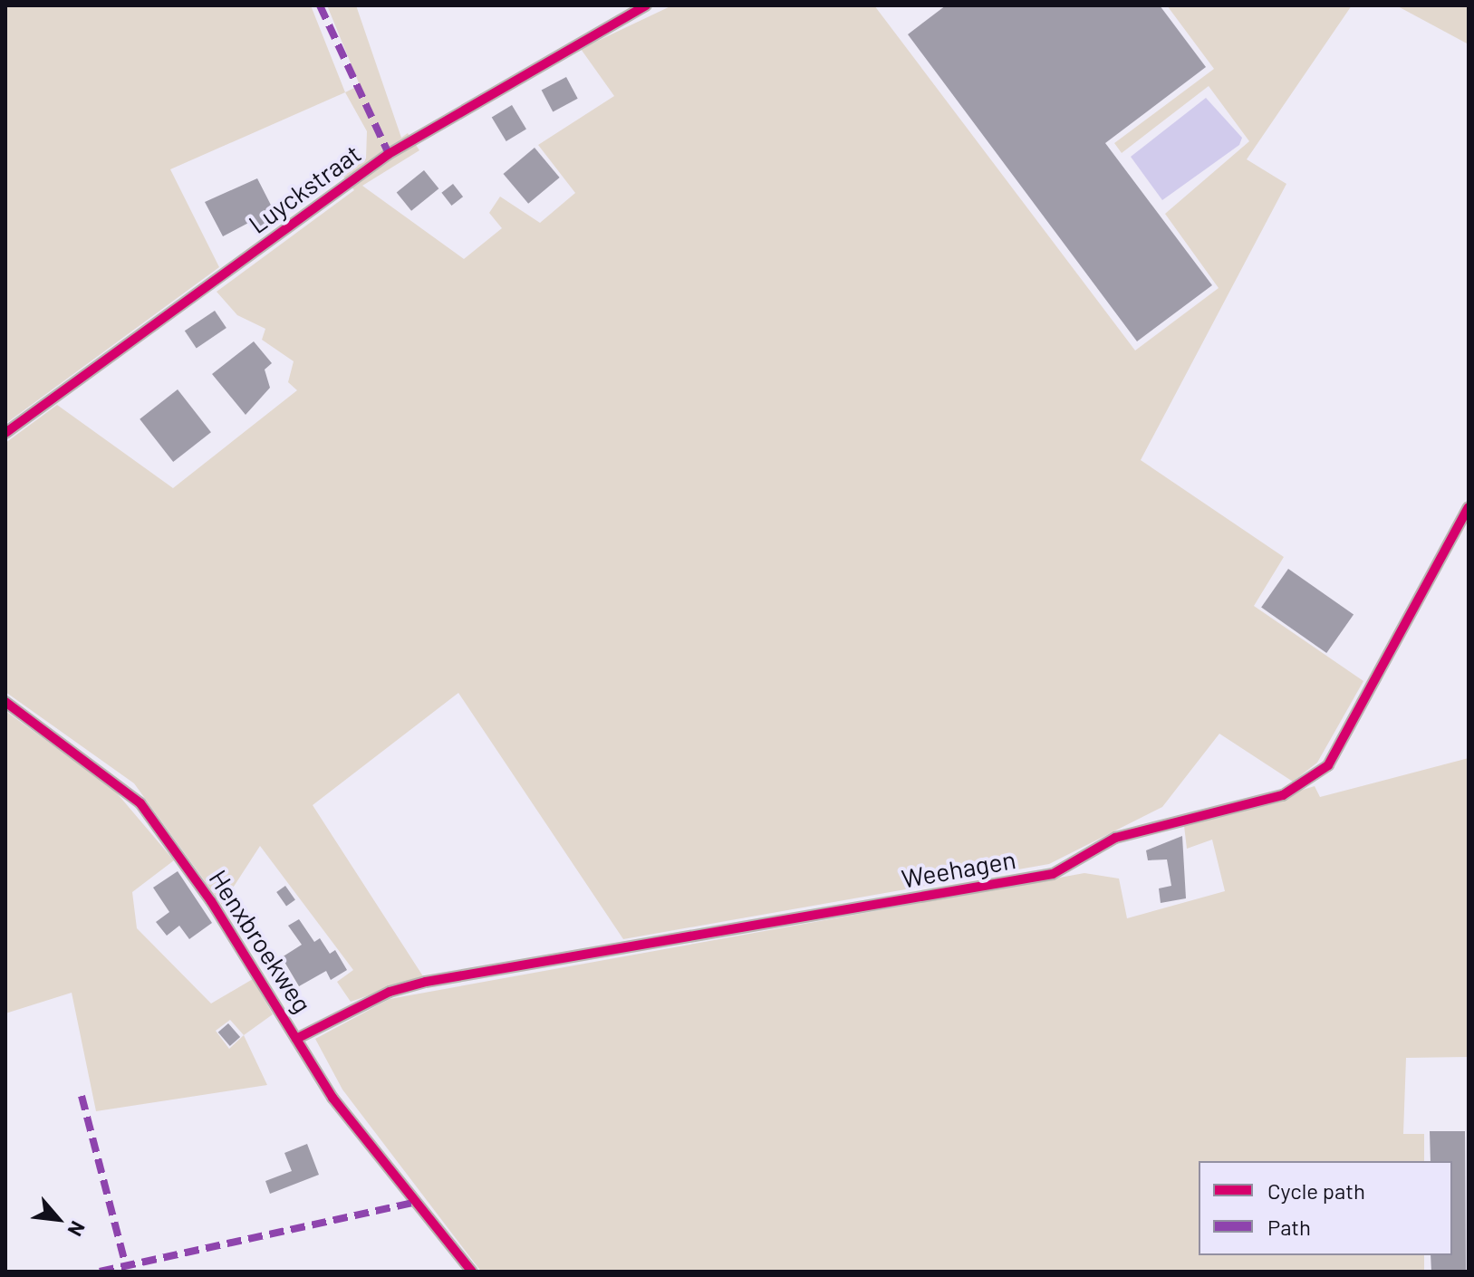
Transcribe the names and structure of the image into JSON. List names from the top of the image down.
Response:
{
  "streets": {
    "street": ["Luyckstraat", "Weehagen", "Henxbroekweg"]
  },
  "crossings": [
    ["Weehagen", "Henxbroekweg"]
  ],
  "legend": ["Cycle path", "Path"],
  "north": "bottom right"
}
